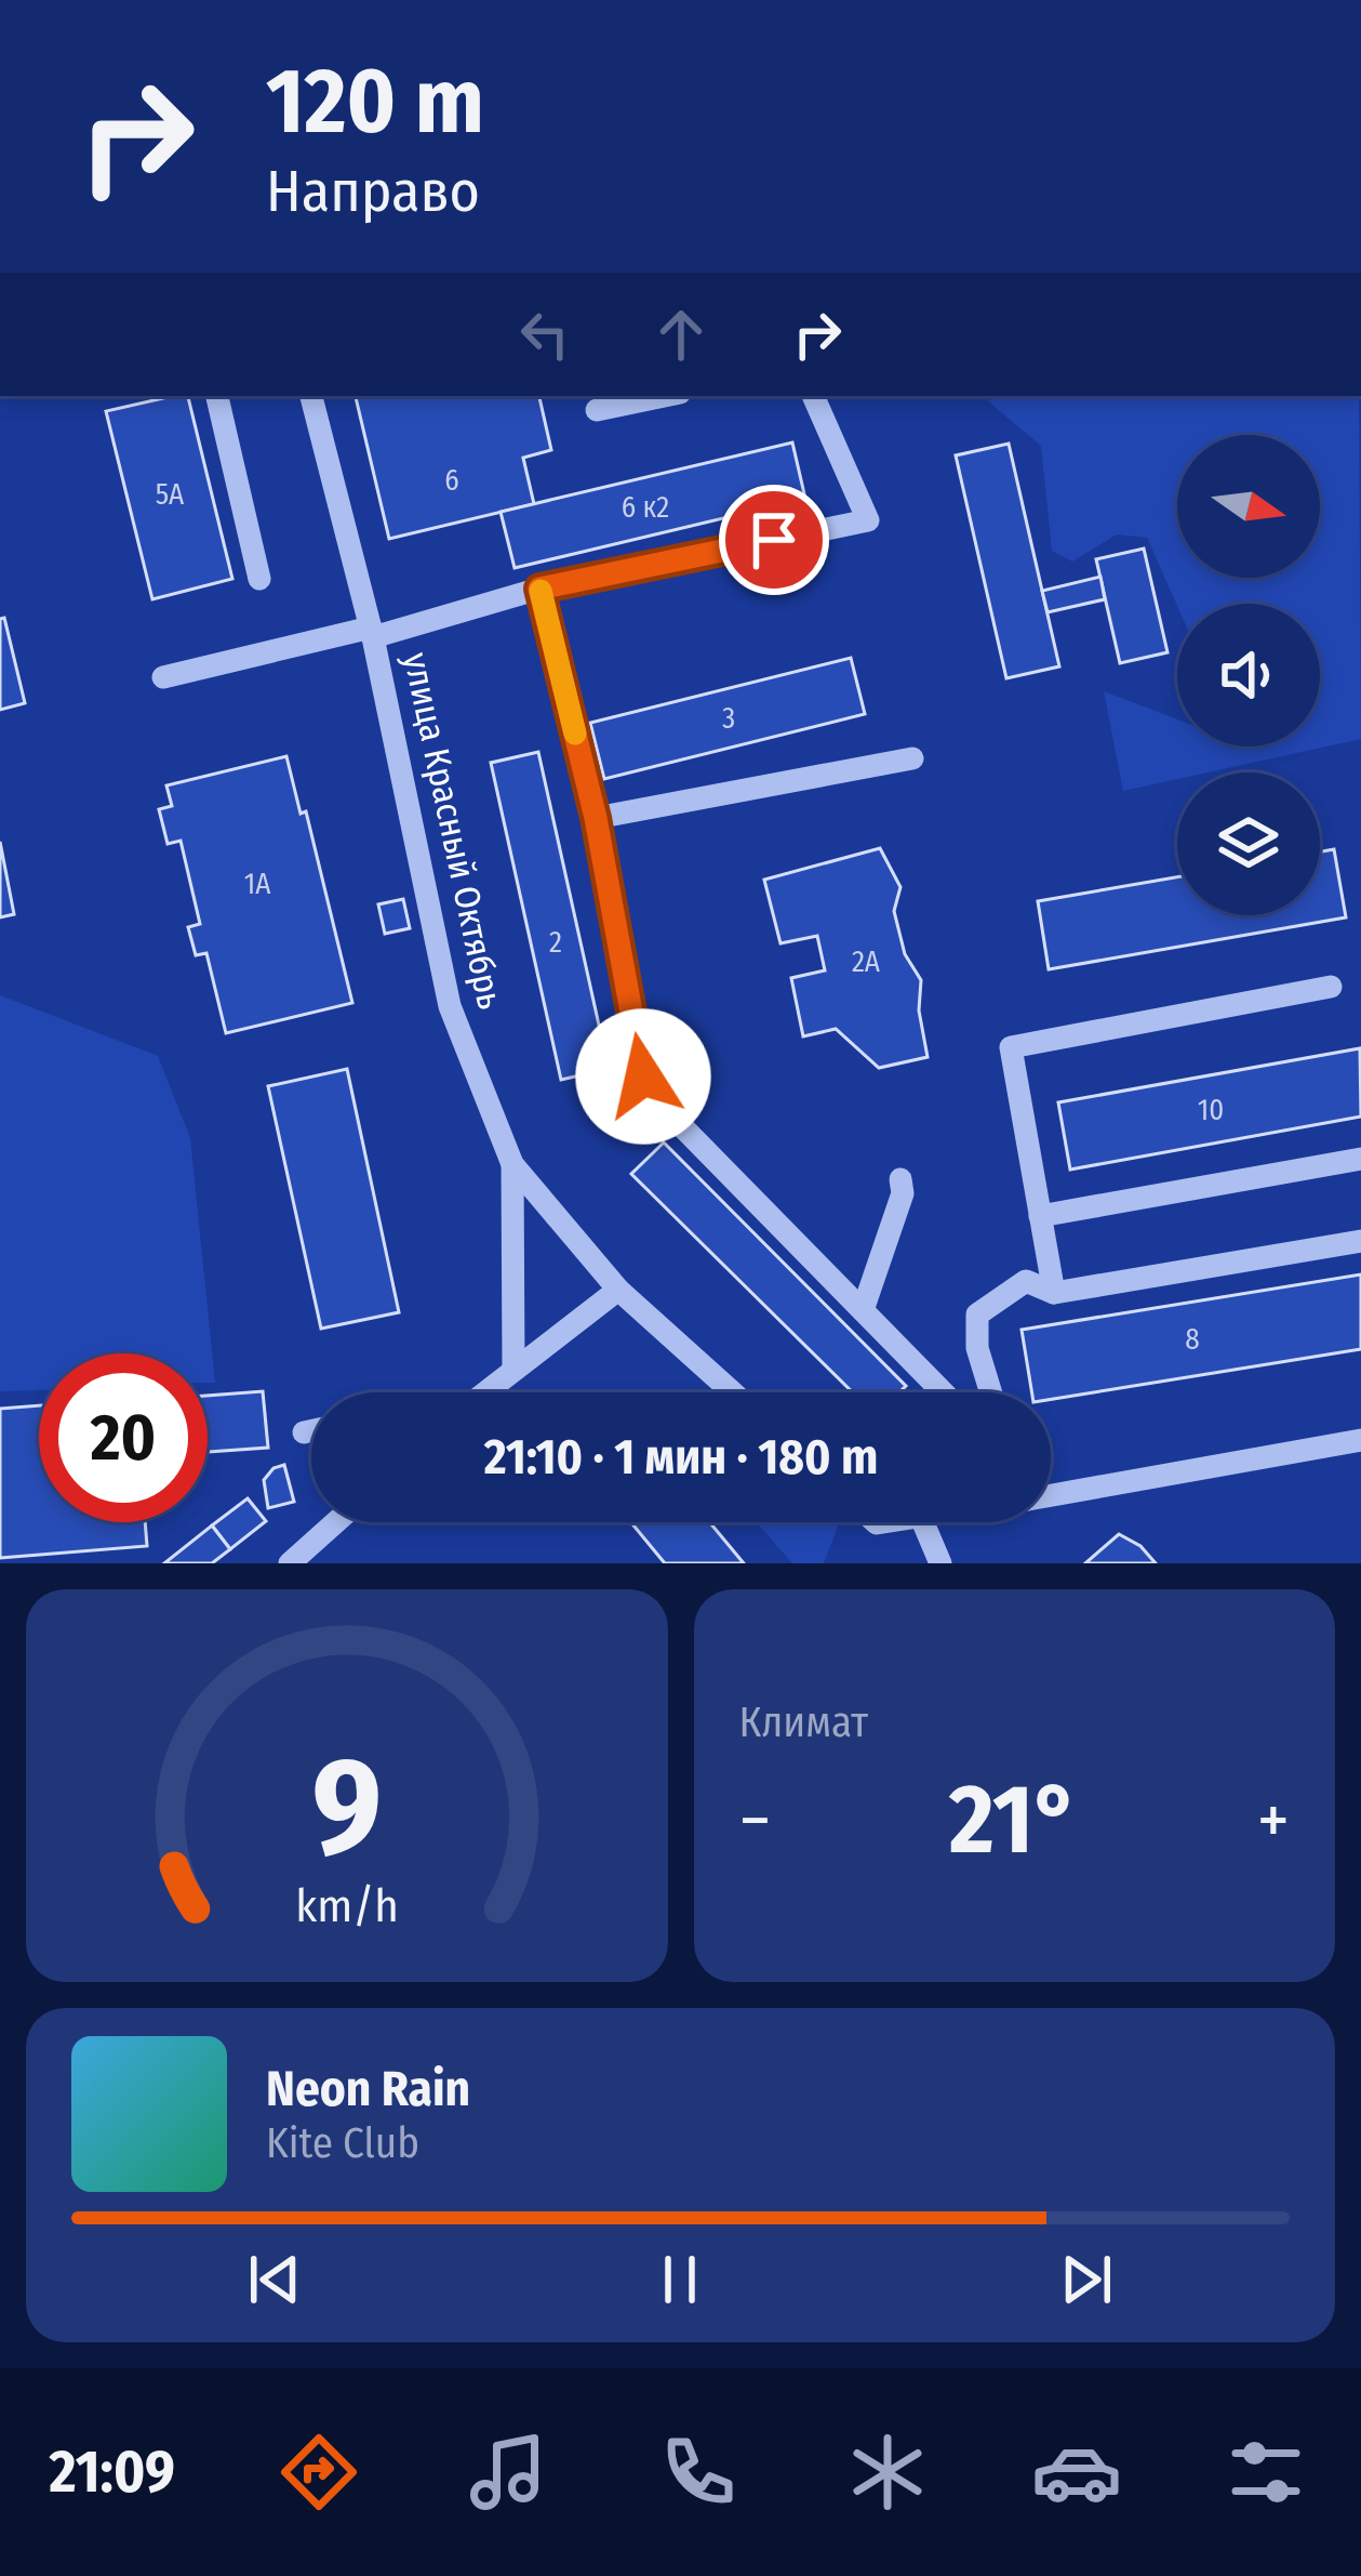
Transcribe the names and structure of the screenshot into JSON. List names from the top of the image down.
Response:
{
  "streets": {
    "street": ["улица Красный Октябрь"]
  },
  "house_numbers": [
    "6",
    "5А",
    "6 к2",
    "3",
    "1А",
    "2",
    "2А",
    "10",
    "8"
  ],
  "north": "right",
  "page": {
    "turn": ["120 m", "Направо"],
    "limit": "20",
    "trip": "21:10 · 1 мин · 180 m",
    "tile": "Климат",
    "heat": ["−", "21°", "+"],
    "song": ["Neon Rain", "Kite Club"],
    "tabs": "21:09",
    "gauge": ["9", "km/h"]
  }
}
